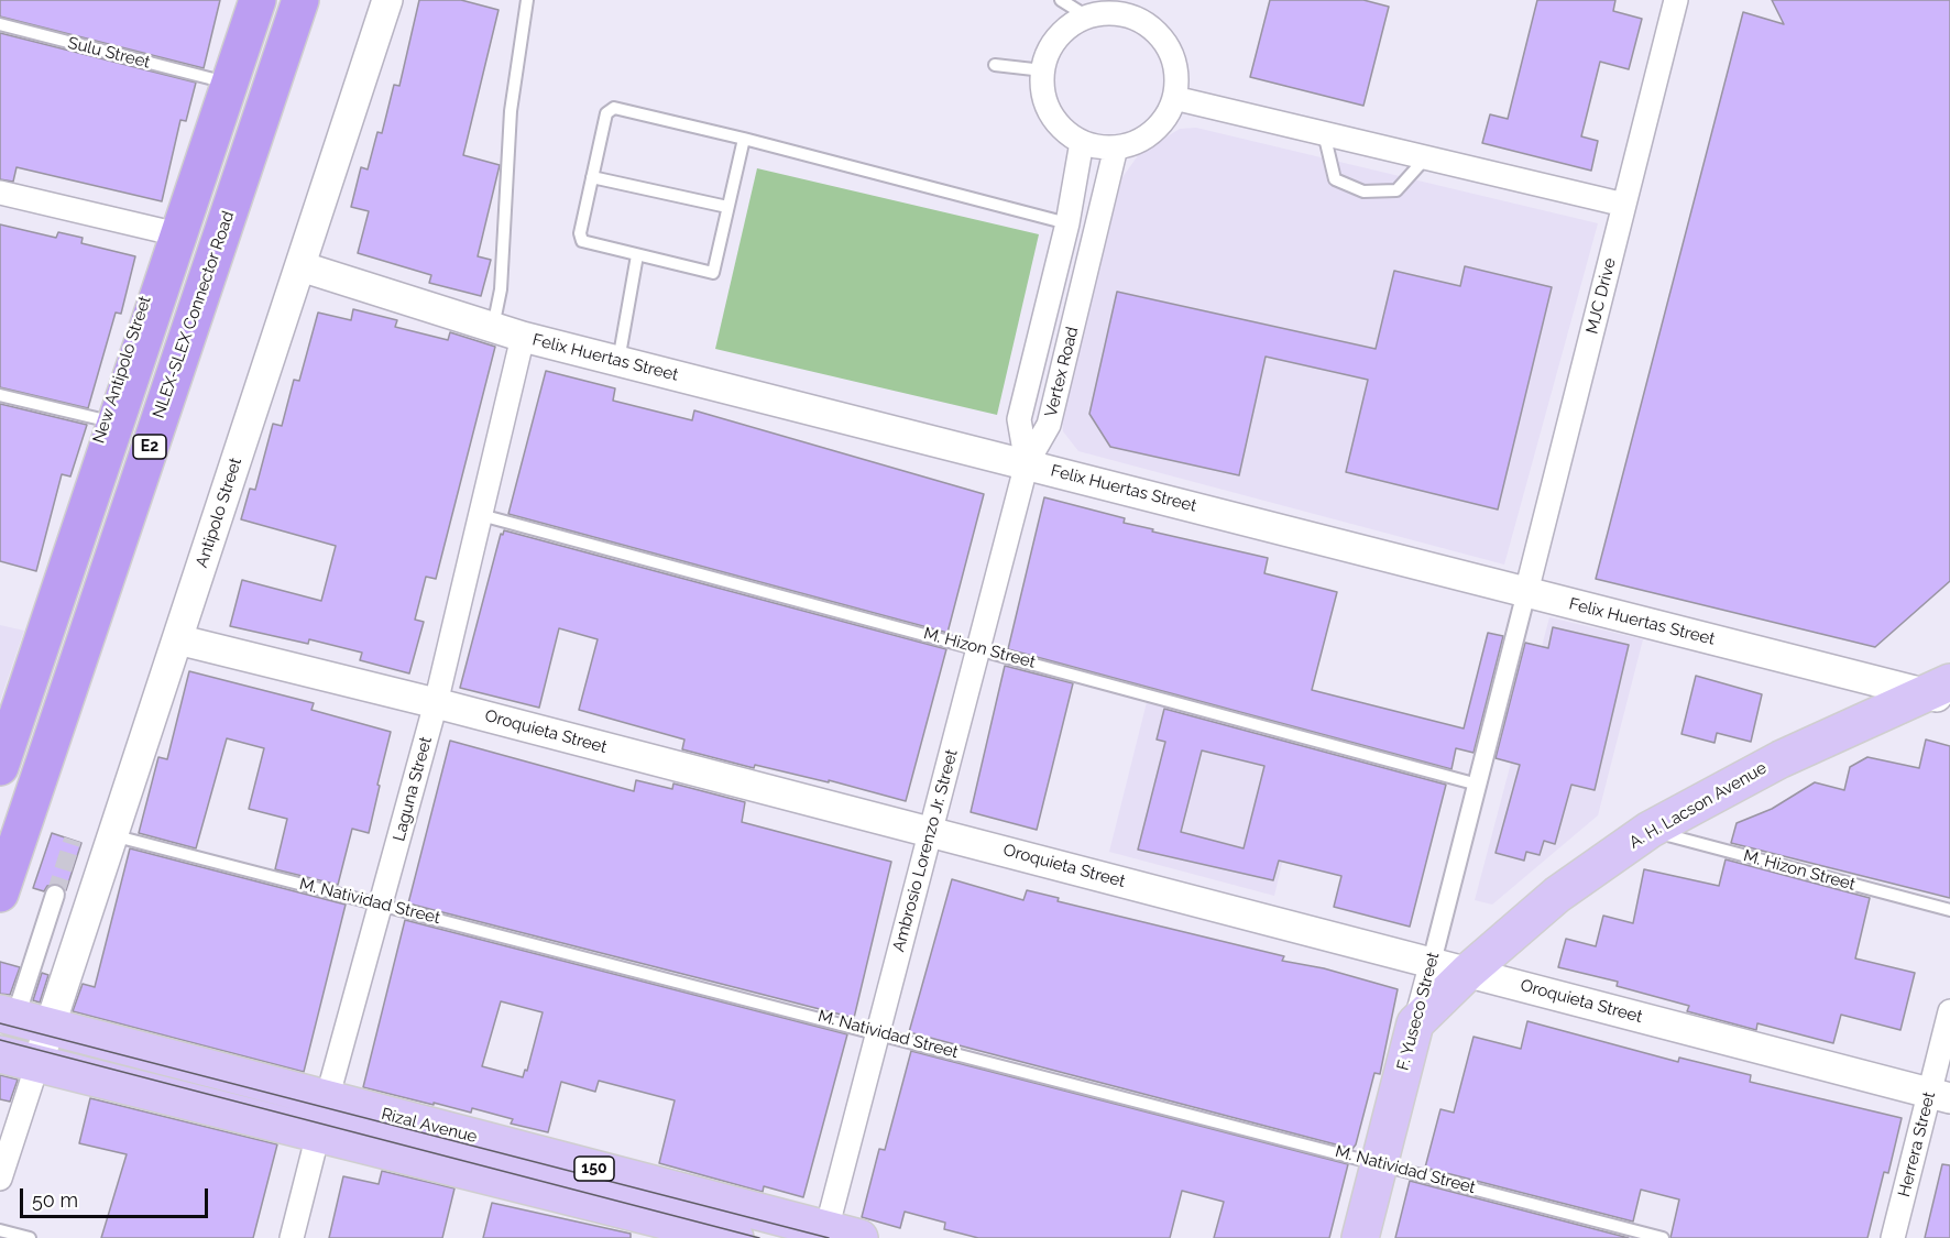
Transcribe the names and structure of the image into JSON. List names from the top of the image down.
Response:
{
  "streets": {
    "highway": ["NLEX-SLEX Connector Road", "E2"],
    "main road": [
      "A. H. Lacson Avenue",
      "F. Yuseco Street",
      "Rizal Avenue",
      "150"
    ],
    "street": [
      "MJC Drive",
      "Felix Huertas Street",
      "New Antipolo Street",
      "Vertex Road",
      "Antipolo Street",
      "Oroquieta Street",
      "Laguna Street",
      "Ambrosio Lorenzo Jr. Street",
      "Herrera Street"
    ],
    "lane": ["Sulu Street", "M. Hizon Street", "M. Natividad Street"]
  },
  "crossings": [
    ["Sulu Street", "New Antipolo Street"],
    ["MJC Drive", "Felix Huertas Street"],
    ["MJC Drive", "F. Yuseco Street"],
    ["Felix Huertas Street", "Vertex Road"],
    ["Felix Huertas Street", "Antipolo Street"],
    ["Felix Huertas Street", "Laguna Street"],
    ["Felix Huertas Street", "A. H. Lacson Avenue"],
    ["Felix Huertas Street", "Ambrosio Lorenzo Jr. Street"],
    ["Felix Huertas Street", "F. Yuseco Street"],
    ["Vertex Road", "Ambrosio Lorenzo Jr. Street"],
    ["Antipolo Street", "Oroquieta Street"],
    ["Antipolo Street", "M. Natividad Street"],
    ["Antipolo Street", "Rizal Avenue"],
    ["Antipolo Street", "150"],
    ["M. Hizon Street", "Laguna Street"],
    ["M. Hizon Street", "A. H. Lacson Avenue"],
    ["M. Hizon Street", "Ambrosio Lorenzo Jr. Street"],
    ["M. Hizon Street", "F. Yuseco Street"],
    ["Oroquieta Street", "Laguna Street"],
    ["Oroquieta Street", "A. H. Lacson Avenue"],
    ["Oroquieta Street", "Ambrosio Lorenzo Jr. Street"],
    ["Oroquieta Street", "F. Yuseco Street"],
    ["Oroquieta Street", "Herrera Street"],
    ["Laguna Street", "M. Natividad Street"],
    ["Laguna Street", "Rizal Avenue"],
    ["Laguna Street", "150"],
    ["A. H. Lacson Avenue", "F. Yuseco Street"],
    ["Ambrosio Lorenzo Jr. Street", "M. Natividad Street"],
    ["Ambrosio Lorenzo Jr. Street", "Rizal Avenue"],
    ["M. Natividad Street", "F. Yuseco Street"]
  ],
  "scale_bar": "50 m"
}
